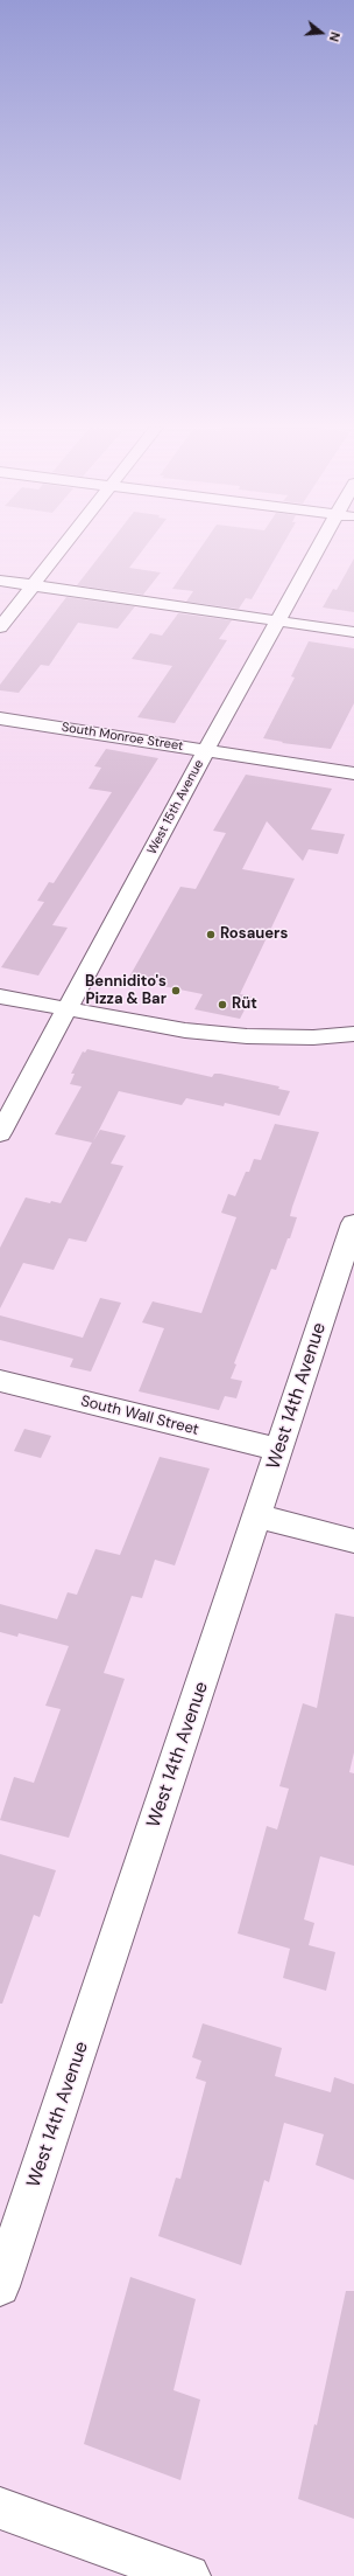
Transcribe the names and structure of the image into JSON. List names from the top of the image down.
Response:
{
  "streets": {
    "street": [
      "South Monroe Street",
      "West 15th Avenue",
      "West 14th Avenue",
      "South Wall Street"
    ]
  },
  "crossings": [
    ["South Monroe Street", "West 15th Avenue"],
    ["West 14th Avenue", "South Wall Street"]
  ],
  "places": ["Rosauers", "Bennidito's Pizza & Bar", "Rüt"],
  "north": "right"
}
